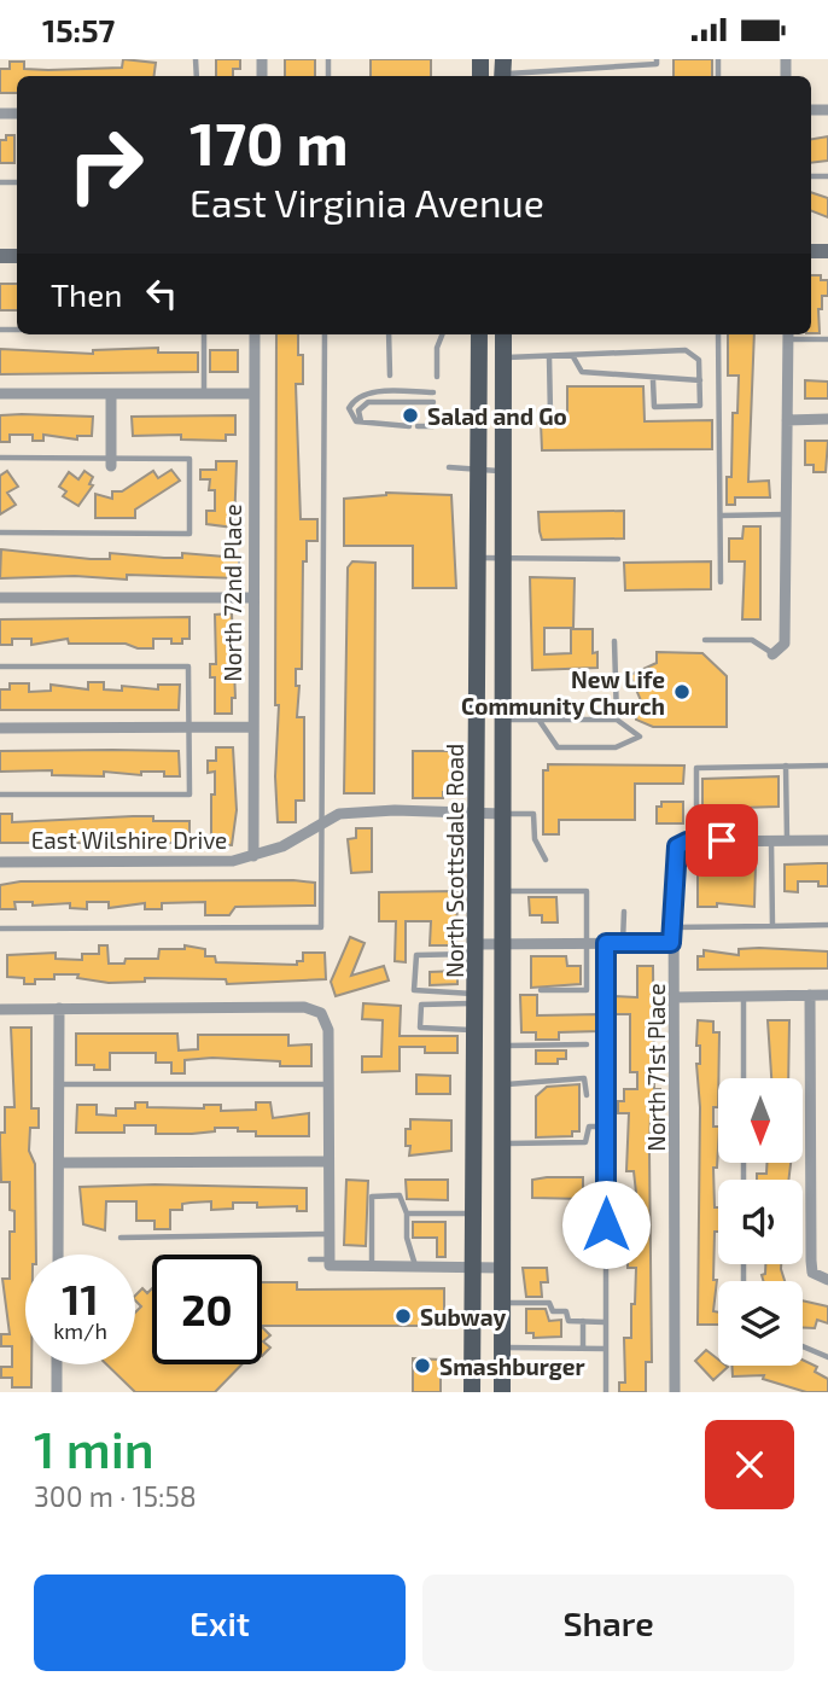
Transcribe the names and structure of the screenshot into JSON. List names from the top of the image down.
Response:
{
  "streets": {
    "main road": ["North Scottsdale Road"],
    "street": ["North 72nd Place", "East Wilshire Drive", "North 71st Place"]
  },
  "crossings": [
    ["North 72nd Place", "East Wilshire Drive"],
    ["East Wilshire Drive", "North Scottsdale Road"]
  ],
  "places": [
    "Salad and Go",
    "New Life Community Church",
    "Subway",
    "Smashburger"
  ],
  "north": "bottom",
  "page": {
    "status": "15:57",
    "turn": ["170 m", "East Virginia Avenue"],
    "then": "Then",
    "speed": "11 km/h",
    "limit": "20",
    "heading": ["1 min", "300 m · 15:58"],
    "buttons": ["Exit", "Share"]
  }
}
